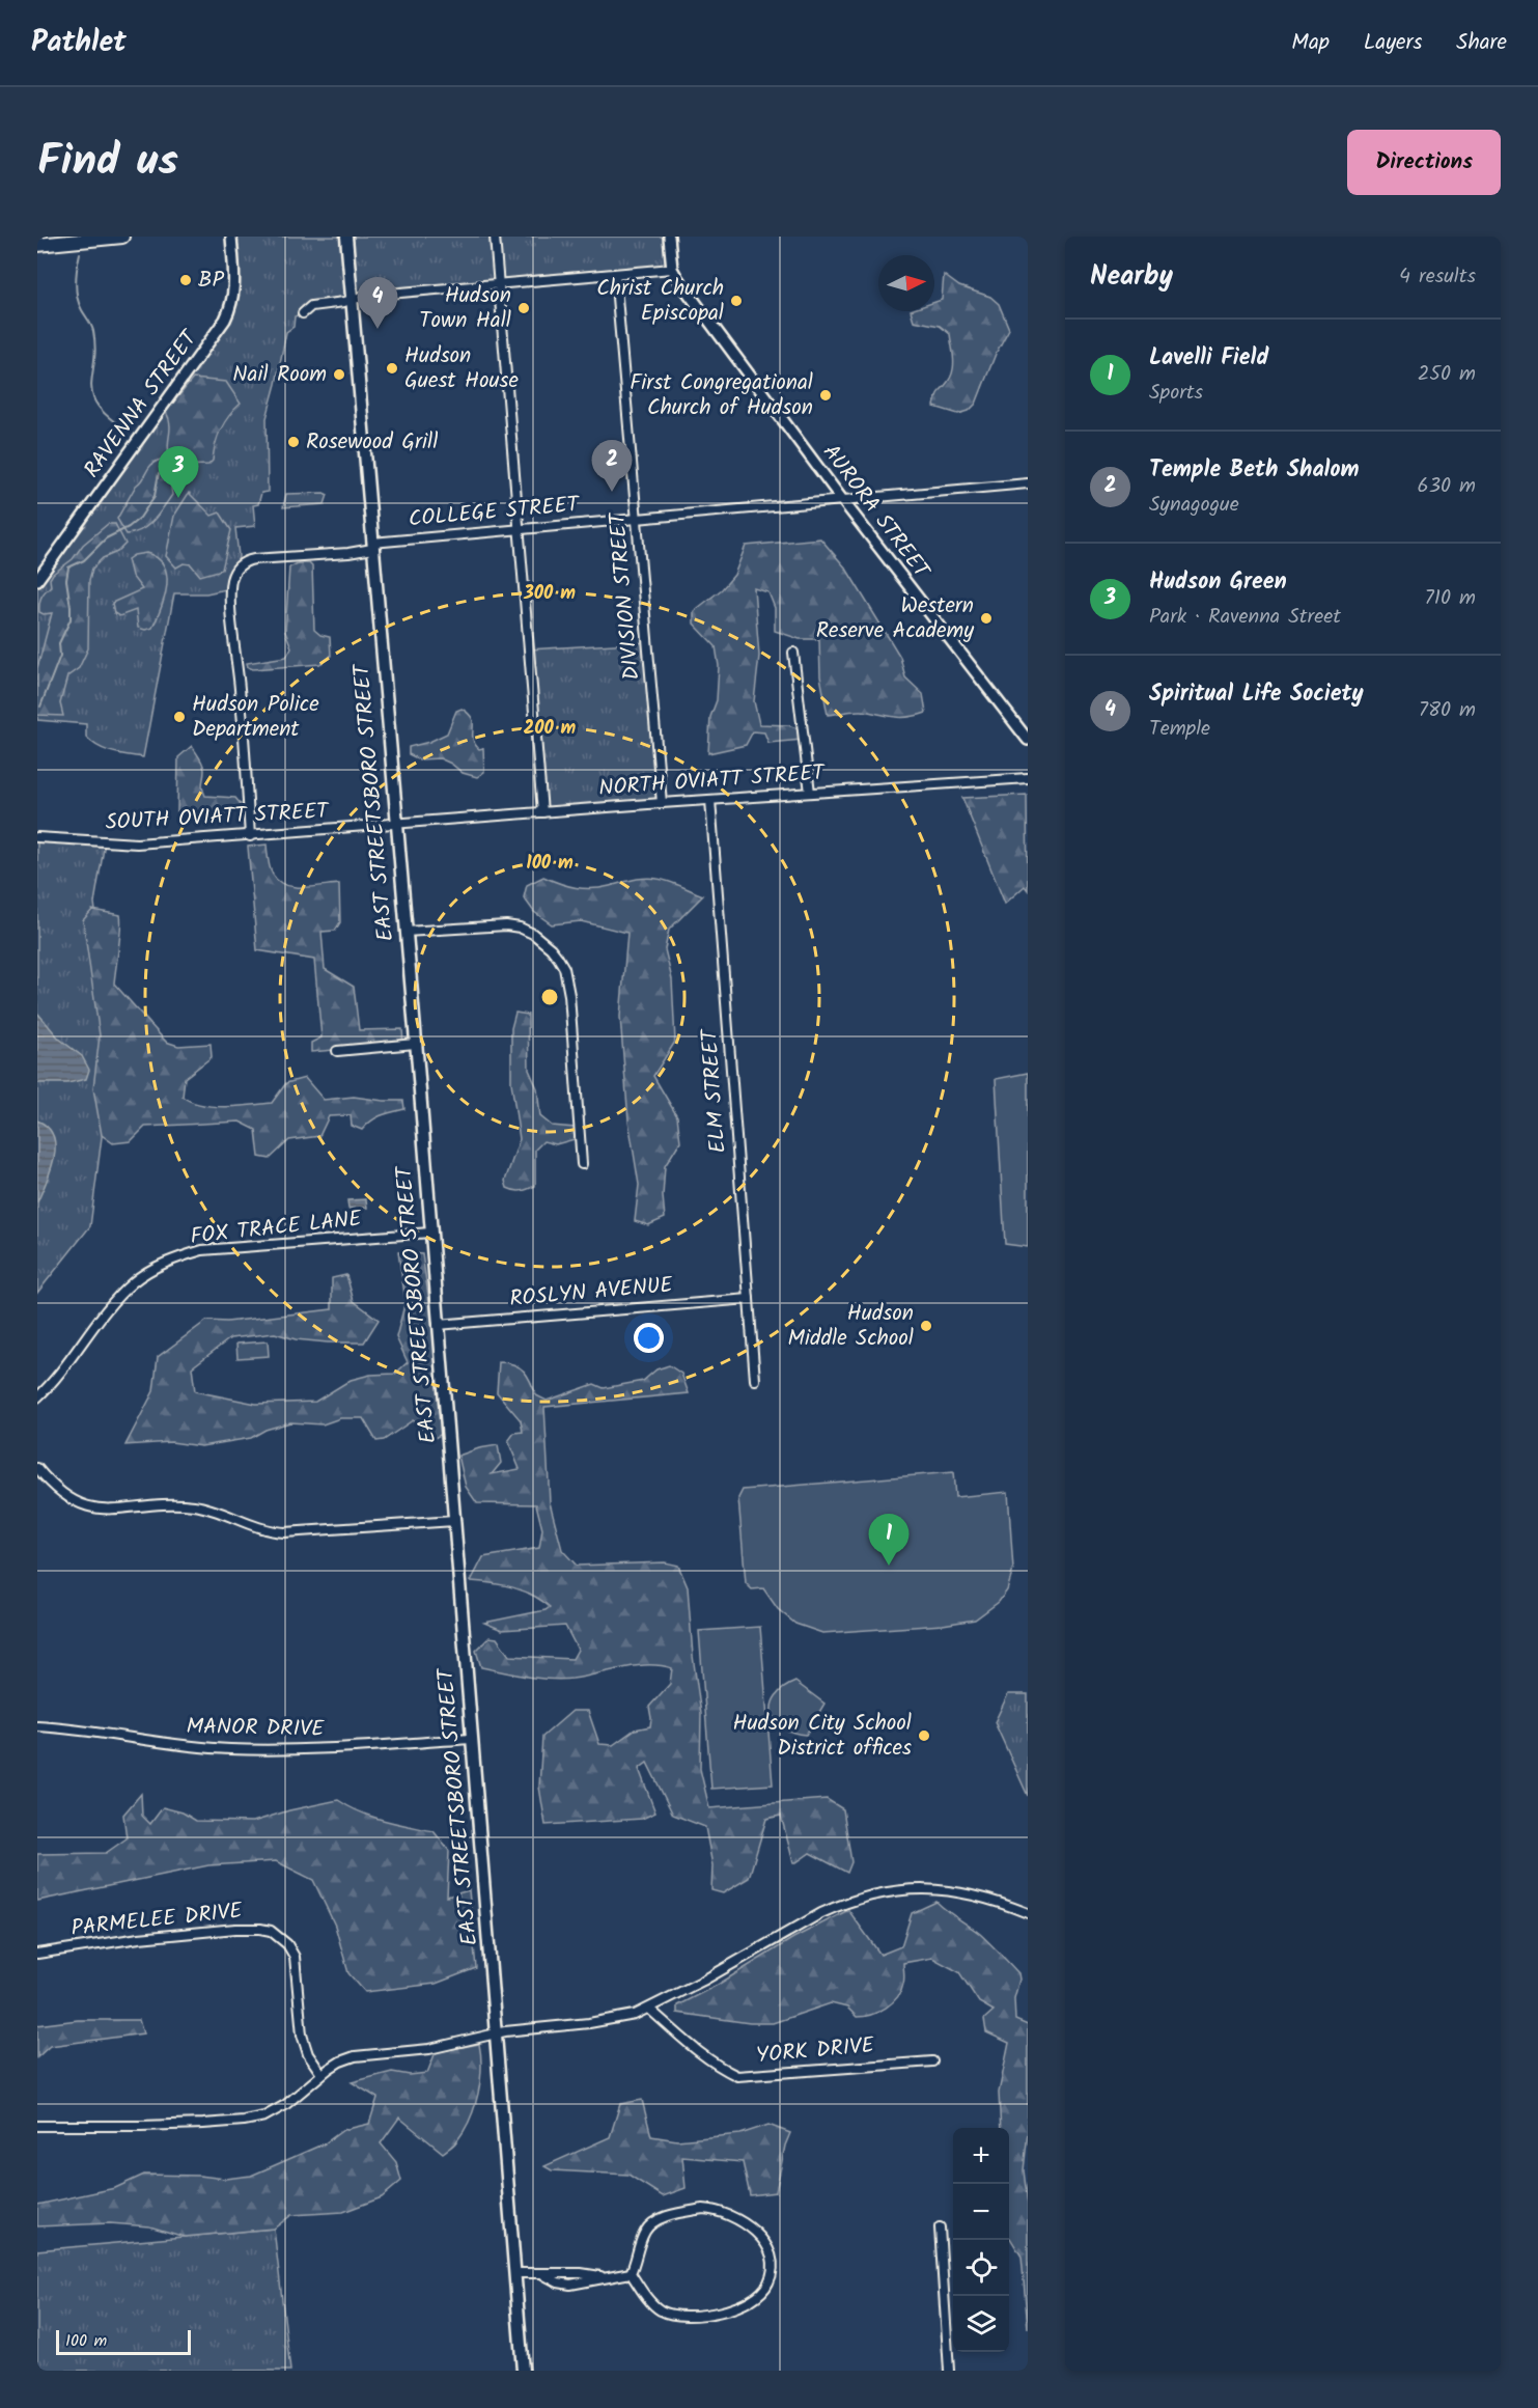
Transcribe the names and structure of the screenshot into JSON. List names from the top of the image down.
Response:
{
  "streets": {
    "main road": ["EAST STREETSBORO STREET"],
    "street": [
      "RAVENNA STREET",
      "AURORA STREET",
      "COLLEGE STREET",
      "DIVISION STREET",
      "NORTH OVIATT STREET",
      "SOUTH OVIATT STREET",
      "ELM STREET",
      "FOX TRACE LANE",
      "ROSLYN AVENUE",
      "MANOR DRIVE",
      "PARMELEE DRIVE",
      "YORK DRIVE"
    ]
  },
  "crossings": [
    ["AURORA STREET", "COLLEGE STREET"],
    ["COLLEGE STREET", "DIVISION STREET"],
    ["COLLEGE STREET", "EAST STREETSBORO STREET"],
    ["COLLEGE STREET", "SOUTH OVIATT STREET"],
    ["DIVISION STREET", "NORTH OVIATT STREET"],
    ["NORTH OVIATT STREET", "EAST STREETSBORO STREET"],
    ["NORTH OVIATT STREET", "SOUTH OVIATT STREET"],
    ["NORTH OVIATT STREET", "ELM STREET"],
    ["EAST STREETSBORO STREET", "SOUTH OVIATT STREET"],
    ["EAST STREETSBORO STREET", "FOX TRACE LANE"],
    ["EAST STREETSBORO STREET", "ROSLYN AVENUE"],
    ["EAST STREETSBORO STREET", "MANOR DRIVE"],
    ["ELM STREET", "ROSLYN AVENUE"]
  ],
  "places": [
    "BP",
    "Christ Church Episcopal",
    "Hudson Town Hall",
    "Hudson Guest House",
    "Nail Room",
    "First Congregational Church of Hudson",
    "Rosewood Grill",
    "Western Reserve Academy",
    "Hudson Police Department",
    "Hudson Middle School",
    "Hudson City School District offices"
  ],
  "scale_bar": "100 m",
  "north": "right",
  "page": {
    "header": "Pathlet",
    "nav": ["Map", "Layers", "Share"],
    "title": "Find us",
    "buttons": "Directions",
    "heading": ["Nearby", "4 results"],
    "pins": [
      "4",
      "2",
      "3",
      "1"
    ],
    "list": [
      {
        "mark": "1",
        "name": "Lavelli Field",
        "note": "Sports",
        "value": "250 m"
      },
      {
        "mark": "2",
        "name": "Temple Beth Shalom",
        "note": "Synagogue",
        "value": "630 m"
      },
      {
        "mark": "3",
        "name": "Hudson Green",
        "note": "Park · Ravenna Street",
        "value": "710 m"
      },
      {
        "mark": "4",
        "name": "Spiritual Life Society",
        "note": "Temple",
        "value": "780 m"
      }
    ],
    "map_buttons": ["+", "−"],
    "scale": "100 m"
  },
  "rings": ["300 m", "200 m", "100 m"]
}
